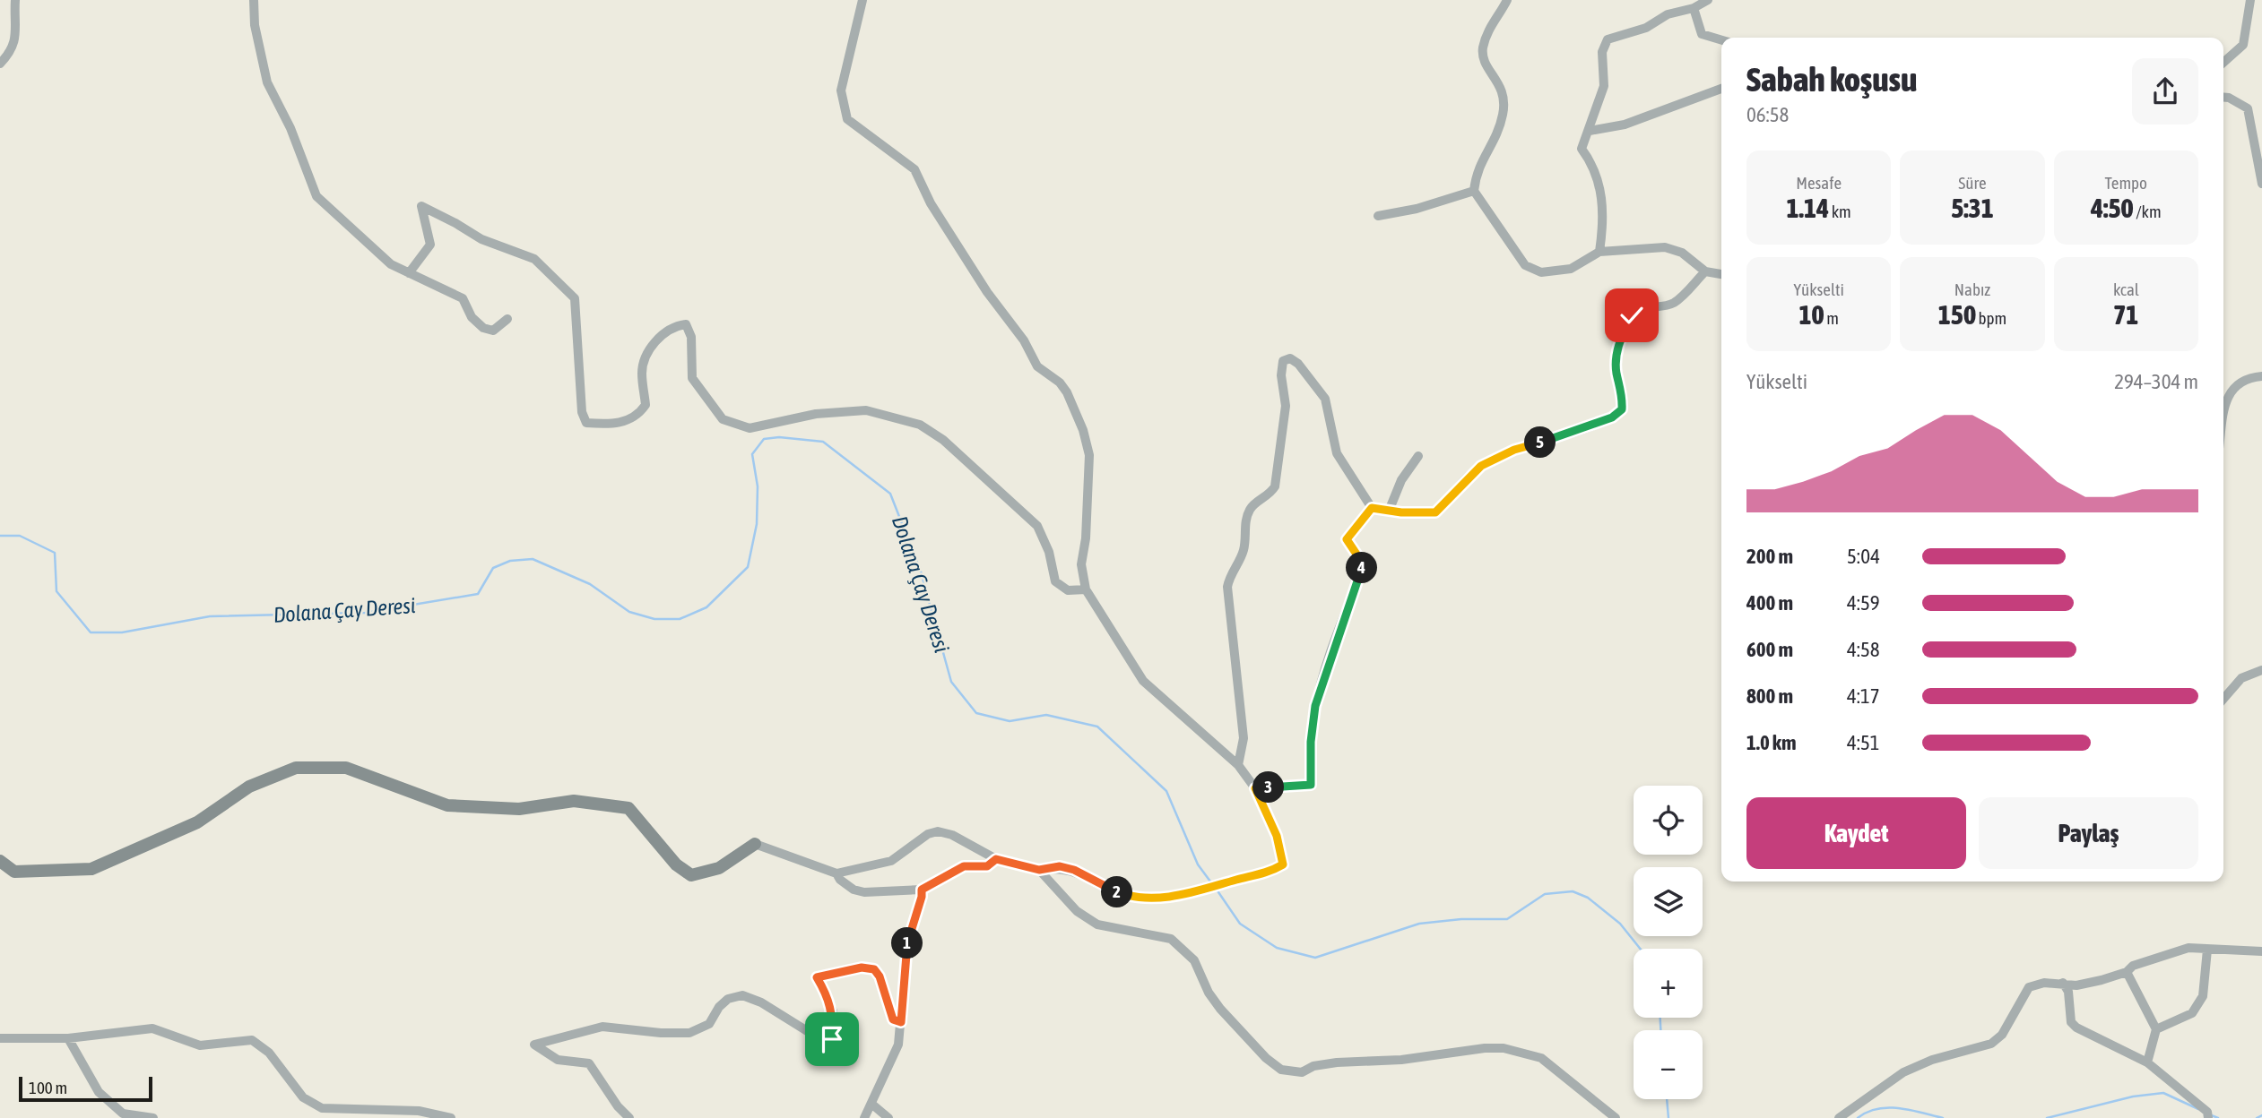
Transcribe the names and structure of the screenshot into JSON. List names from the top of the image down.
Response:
{
  "water": ["Dolana Çay Deresi"],
  "scale_bar": "100 m",
  "page": {
    "heading": ["Sabah koşusu", "06:58"],
    "stats": [
      ["Mesafe", "1.14 km"],
      ["Süre", "5:31"],
      ["Tempo", "4:50 /km"],
      ["Yükselti", "10 m"],
      ["Nabız", "150 bpm"],
      ["kcal", "71"]
    ],
    "chart": ["Yükselti", "294–304 m"],
    "pins": [
      "5",
      "4",
      "3",
      "2",
      "1"
    ],
    "list": [
      {
        "name": "200 m",
        "note": "5:04"
      },
      {
        "name": "400 m",
        "note": "4:59"
      },
      {
        "name": "600 m",
        "note": "4:58"
      },
      {
        "name": "800 m",
        "note": "4:17"
      },
      {
        "name": "1.0 km",
        "note": "4:51"
      }
    ],
    "buttons": ["Kaydet", "Paylaş"],
    "map_buttons": ["+", "−"],
    "scale": "100 m"
  }
}
